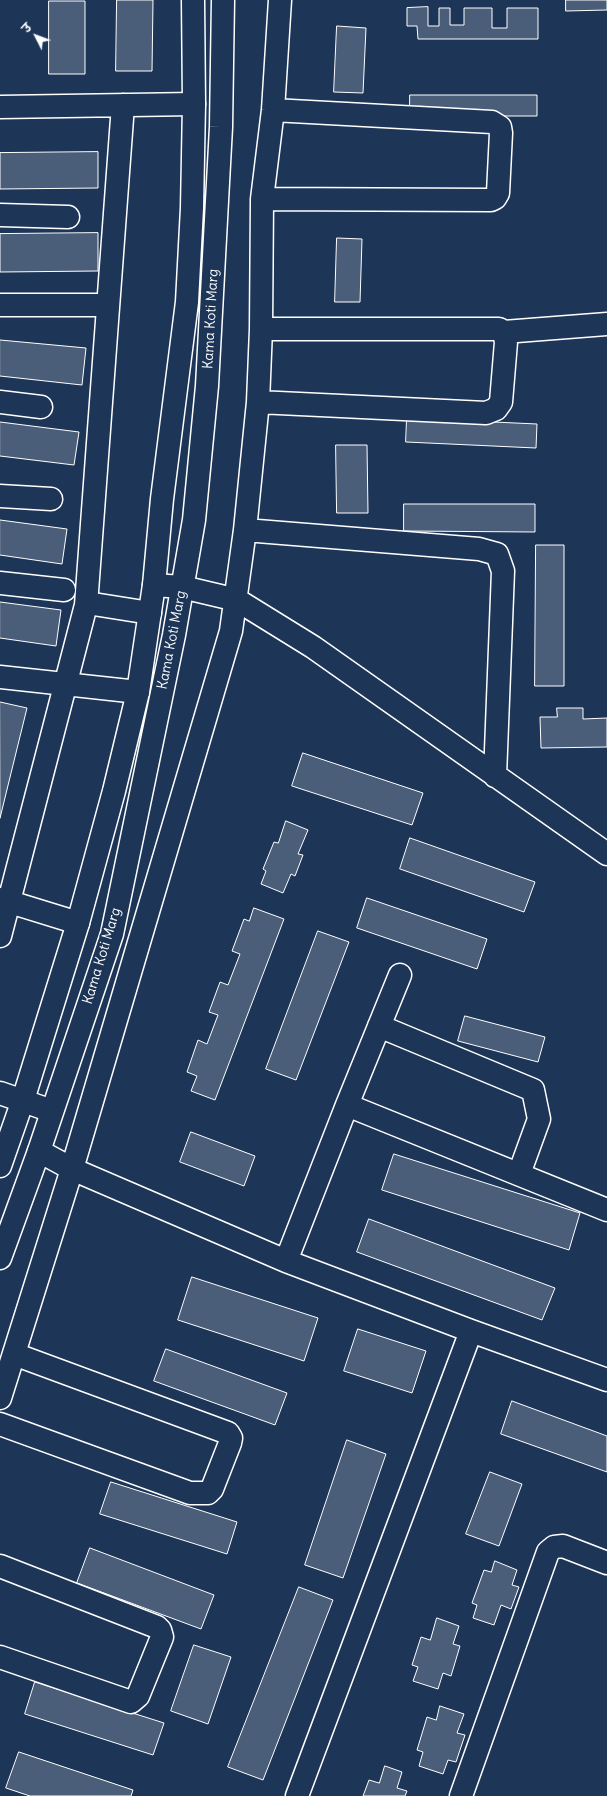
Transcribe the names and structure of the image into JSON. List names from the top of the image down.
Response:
{
  "streets": {
    "street": ["Kama Koti Marg"]
  },
  "north": "top left"
}
